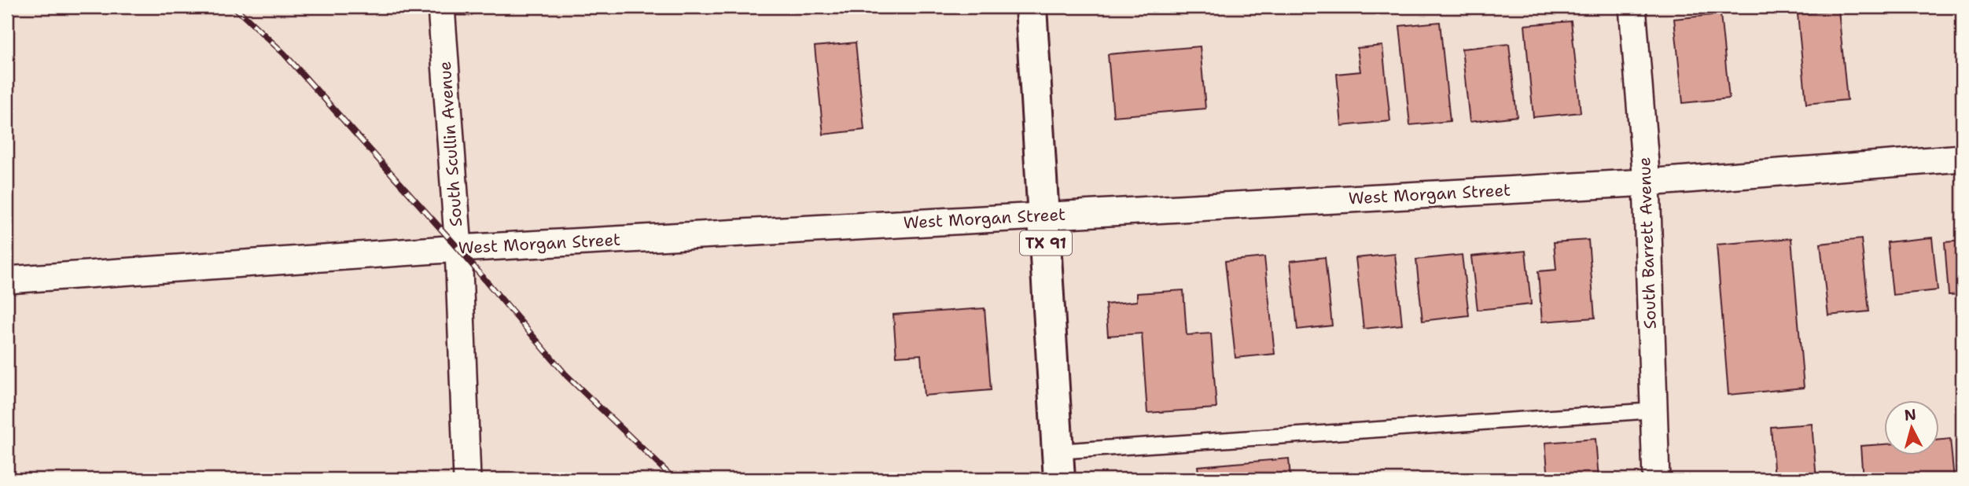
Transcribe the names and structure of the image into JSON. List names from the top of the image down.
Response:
{
  "streets": {
    "main road": ["TX 91"],
    "street": ["South Scullin Avenue", "West Morgan Street", "South Barrett Avenue"]
  },
  "crossings": [
    ["South Scullin Avenue", "West Morgan Street"],
    ["West Morgan Street", "TX 91"],
    ["West Morgan Street", "South Barrett Avenue"]
  ],
  "north": "top"
}
